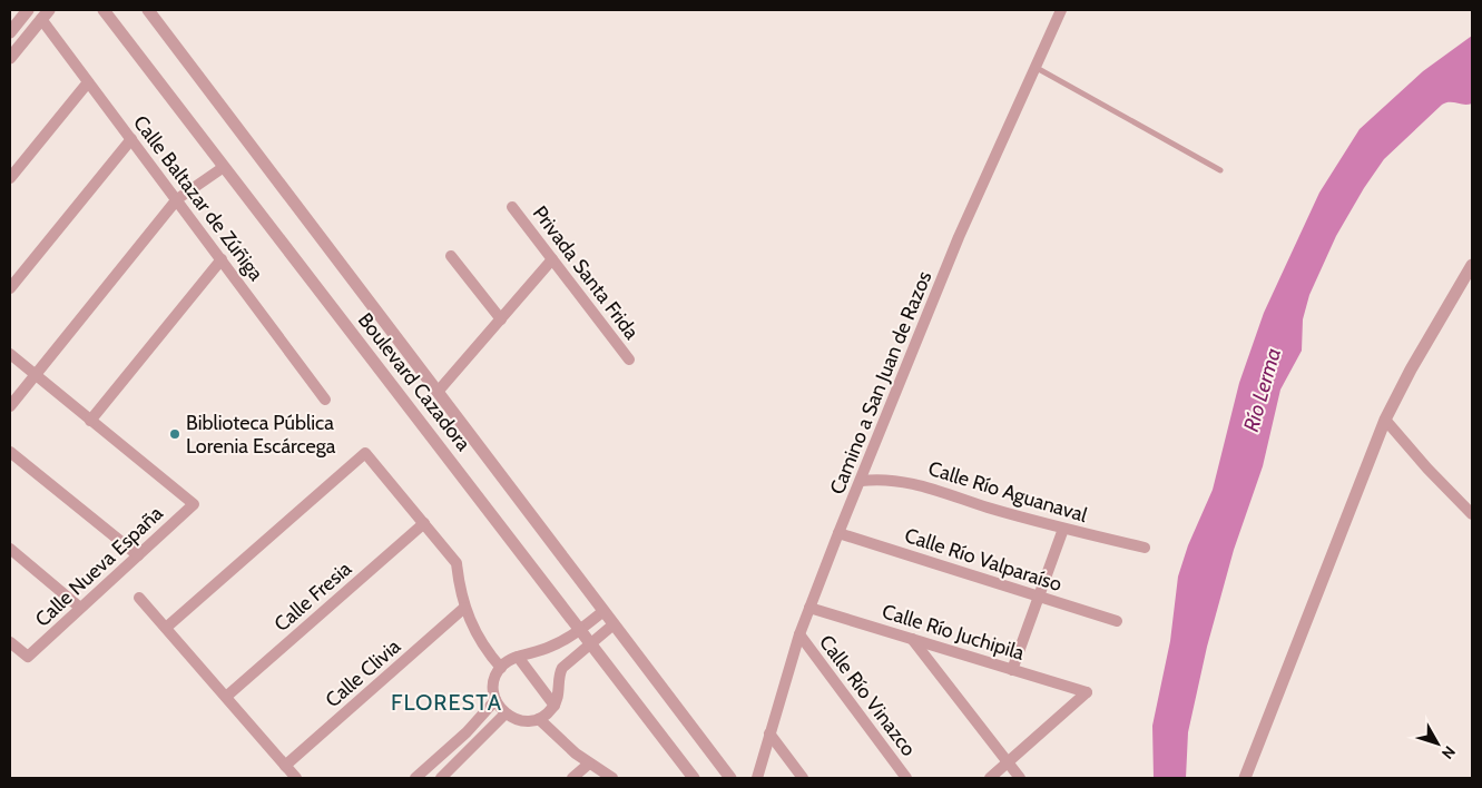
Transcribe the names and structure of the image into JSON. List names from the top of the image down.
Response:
{
  "streets": {
    "street": [
      "Calle Baltazar de Zúñiga",
      "Privada Santa Frida",
      "Boulevard Cazadora",
      "Camino a San Juan de Razos",
      "Calle Río Aguanaval",
      "Calle Río Valparaíso",
      "Calle Nueva España",
      "Calle Fresia",
      "Calle Río Juchipila",
      "Calle Clivia",
      "Calle Río Vinazco"
    ]
  },
  "crossings": [
    ["Camino a San Juan de Razos", "Calle Río Aguanaval"],
    ["Camino a San Juan de Razos", "Calle Río Valparaíso"],
    ["Camino a San Juan de Razos", "Calle Río Juchipila"],
    ["Camino a San Juan de Razos", "Calle Río Vinazco"]
  ],
  "districts": ["FLORESTA"],
  "water": ["Río Lerma"],
  "places": ["Biblioteca Pública Lorenia Escárcega"],
  "north": "bottom right"
}
